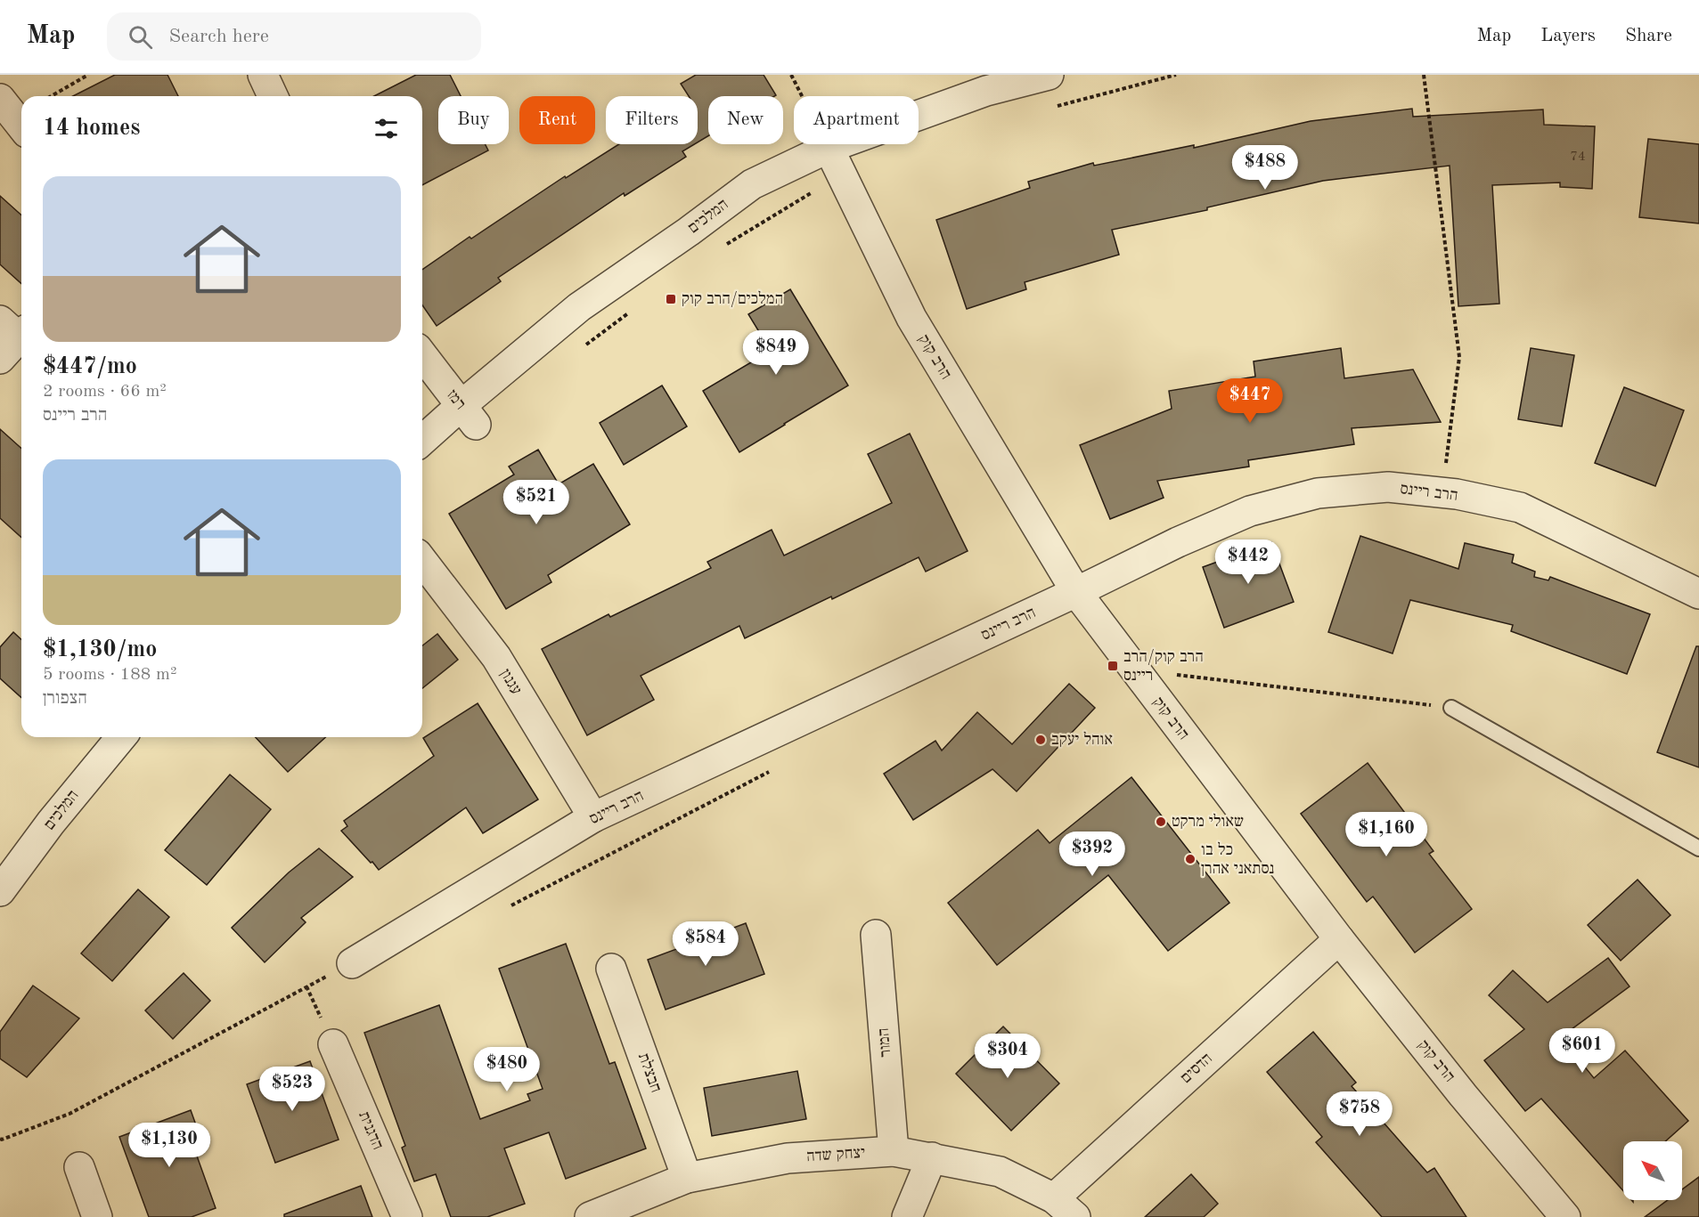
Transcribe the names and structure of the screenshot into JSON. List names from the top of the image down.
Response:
{
  "streets": {
    "street": [
      "המלכים",
      "הרב קוק",
      "רמז",
      "הרב ריינס",
      "עגנון",
      "המור",
      "הדסים",
      "חבצלת",
      "הדגנית",
      "יצחק שדה"
    ]
  },
  "crossings": [
    ["המלכים", "הרב קוק"],
    ["המלכים", "רמז"],
    ["הרב קוק", "הרב ריינס"],
    ["הרב קוק", "הדסים"],
    ["הרב ריינס", "עגנון"],
    ["המור", "יצחק שדה"],
    ["הדסים", "יצחק שדה"],
    ["חבצלת", "יצחק שדה"]
  ],
  "places": {
    "transit": ["המלכים/הרב קוק", "הרב קוק/הרב ריינס"],
    "other": ["אוהל יעקב", "שאולי מרקט", "כל בו נסתאני אהרן"]
  },
  "house_numbers": ["74"],
  "north": "top left",
  "page": {
    "header": "Map",
    "search": "Search here",
    "nav": ["Map", "Layers", "Share"],
    "chip": [
      "Buy",
      "Rent",
      "Filters",
      "New",
      "Apartment"
    ],
    "heading": "14 homes",
    "price": [
      "$488",
      "$849",
      "$447",
      "$521",
      "$442",
      "$1,160",
      "$392",
      "$584",
      "$601",
      "$304",
      "$480",
      "$523",
      "$758",
      "$1,130"
    ],
    "list": [
      {
        "name": "$447/mo",
        "note": "2 rooms · 66 m² · הרב ריינס"
      },
      {
        "name": "$1,130/mo",
        "note": "5 rooms · 188 m² · הצפורן"
      }
    ]
  }
}
